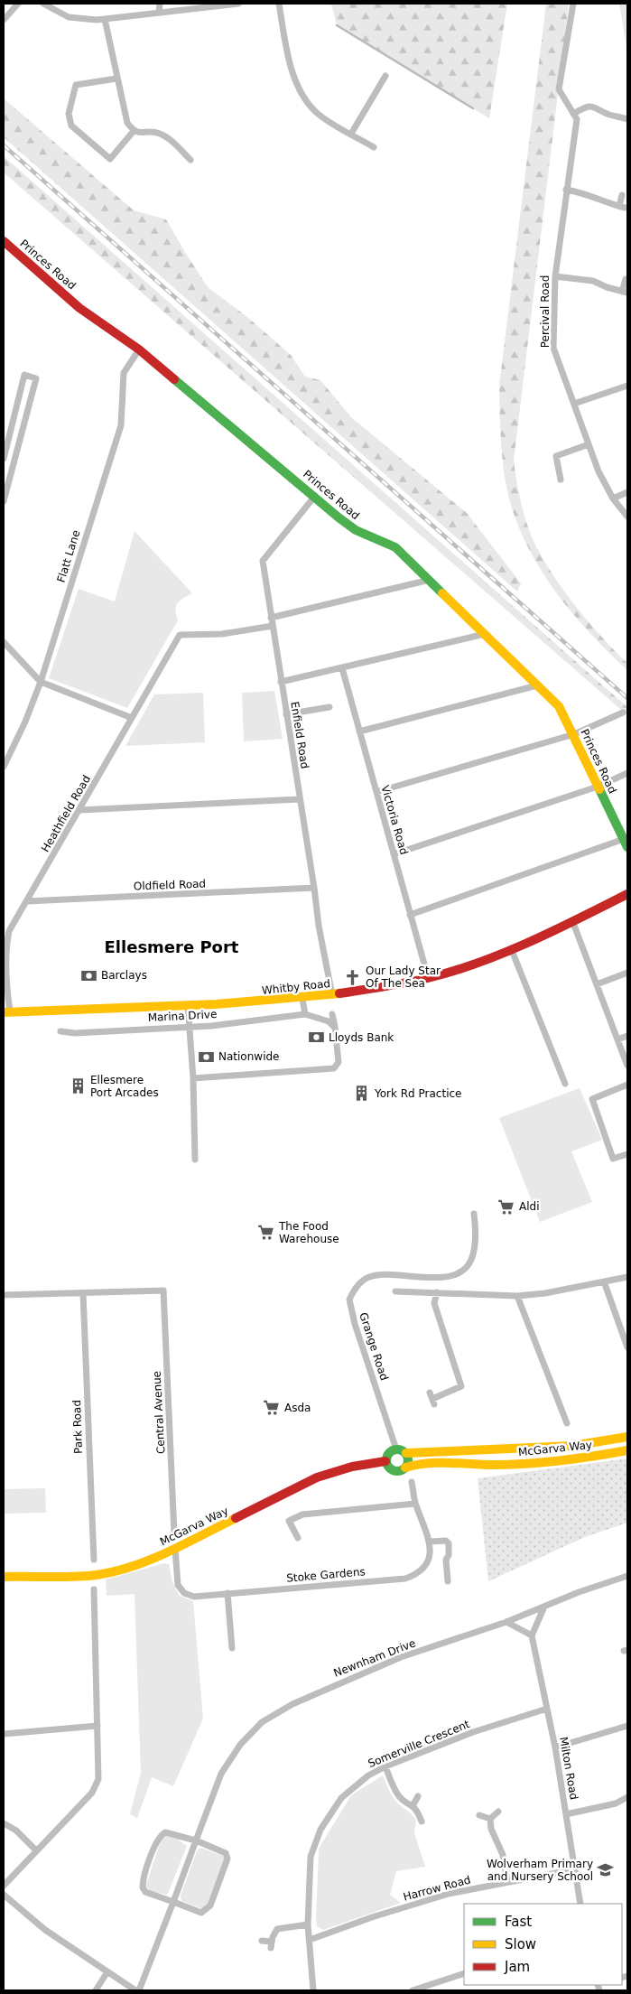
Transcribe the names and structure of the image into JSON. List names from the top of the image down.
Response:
{
  "streets": {
    "street": [
      "Princes Road",
      "Percival Road",
      "Flatt Lane",
      "Enfield Road",
      "Heathfield Road",
      "Victoria Road",
      "Oldfield Road",
      "Whitby Road",
      "Marina Drive",
      "Grange Road",
      "Central Avenue",
      "Park Road",
      "McGarva Way",
      "Stoke Gardens",
      "Newnham Drive",
      "Somerville Crescent",
      "Milton Road",
      "Harrow Road"
    ]
  },
  "crossings": [
    ["Princes Road", "Flatt Lane"],
    ["Princes Road", "Enfield Road"],
    ["Enfield Road", "Heathfield Road"],
    ["Enfield Road", "Oldfield Road"],
    ["Enfield Road", "Whitby Road"],
    ["Heathfield Road", "Oldfield Road"],
    ["Heathfield Road", "Whitby Road"],
    ["Victoria Road", "Whitby Road"],
    ["Grange Road", "McGarva Way"],
    ["Central Avenue", "Park Road"],
    ["McGarva Way", "Stoke Gardens"],
    ["Somerville Crescent", "Milton Road"],
    ["Somerville Crescent", "Harrow Road"],
    ["Milton Road", "Harrow Road"]
  ],
  "districts": ["Ellesmere Port"],
  "places": {
    "bank": ["Barclays", "Lloyds Bank", "Nationwide"],
    "church": ["Our Lady Star Of The Sea"],
    "building": ["Ellesmere Port Arcades", "York Rd Practice"],
    "supermarket": ["Aldi", "The Food Warehouse", "Asda"],
    "school or university": ["Wolverham Primary and Nursery School"]
  },
  "legend": ["Fast", "Slow", "Jam"]
}
